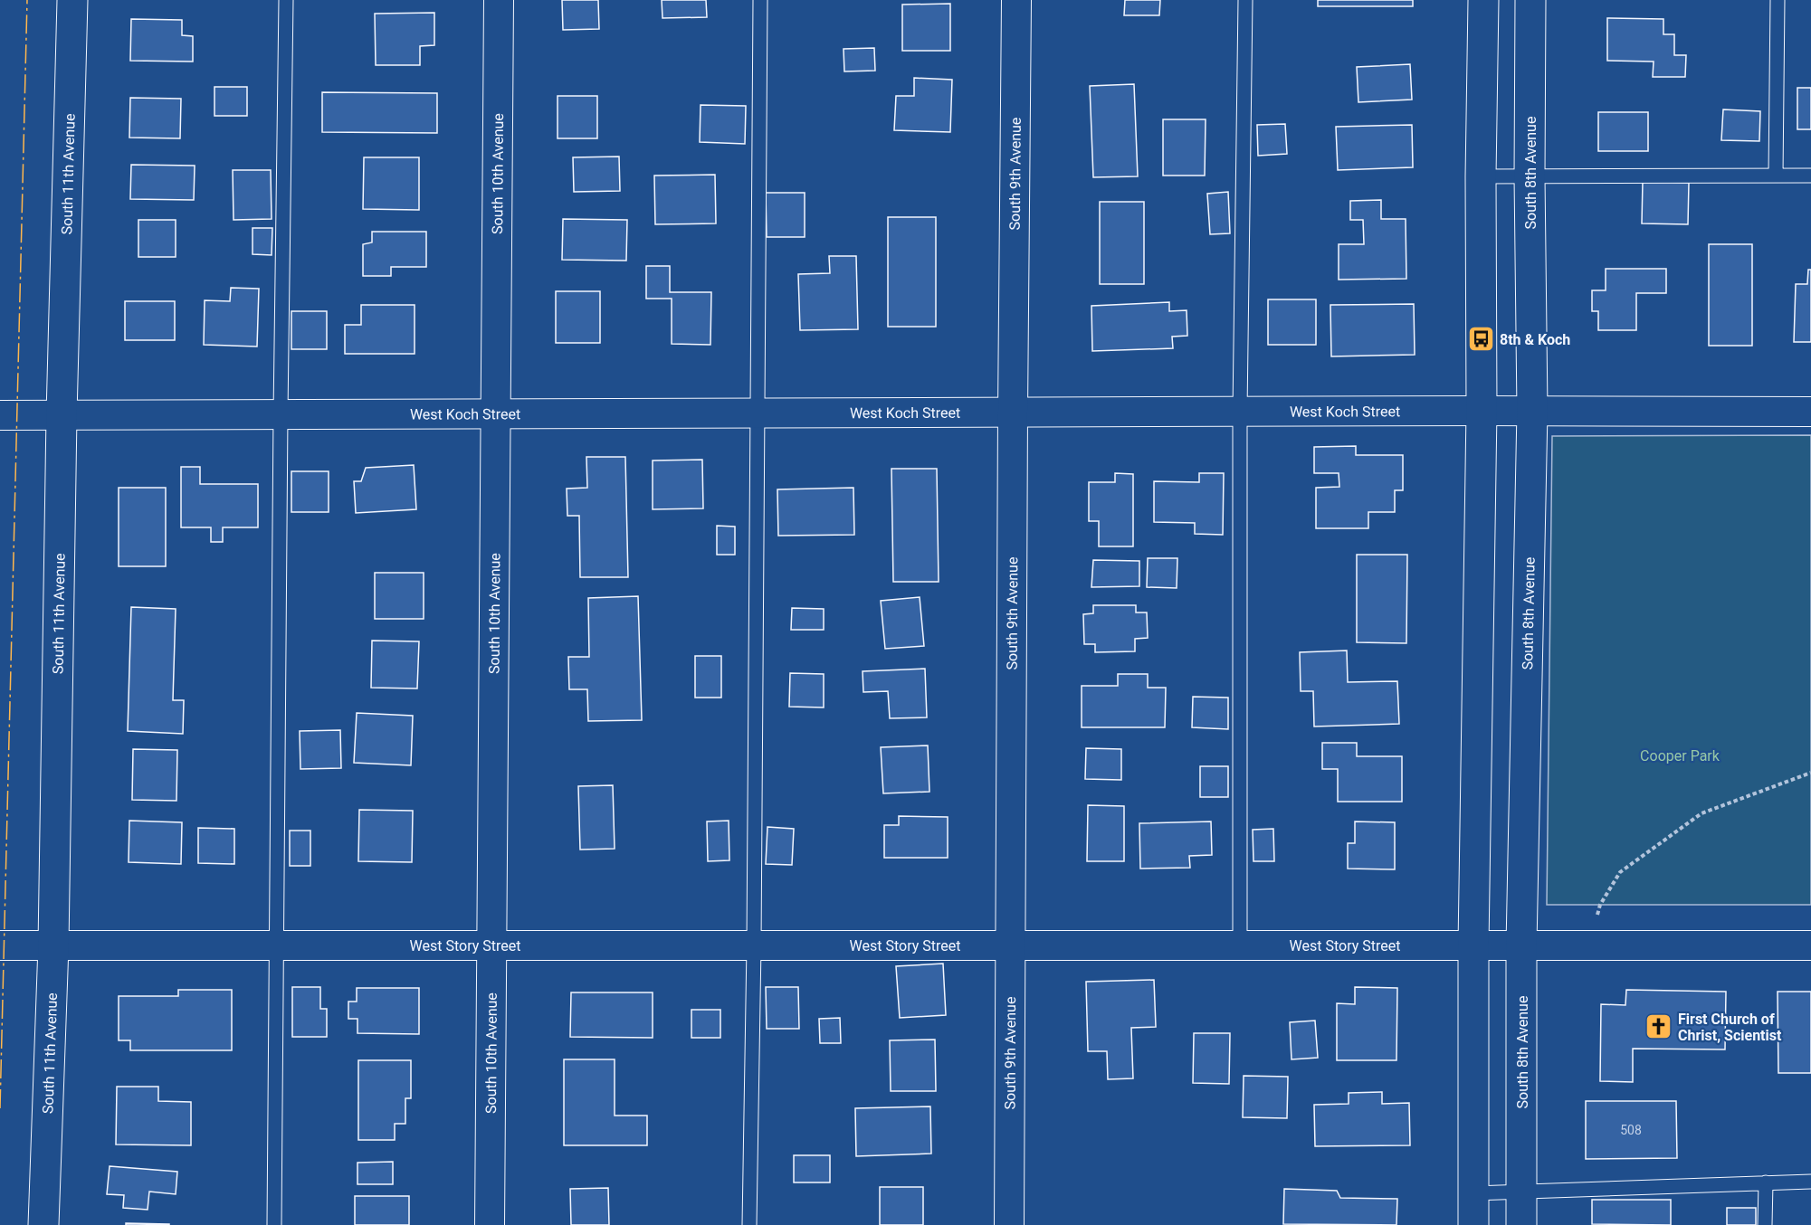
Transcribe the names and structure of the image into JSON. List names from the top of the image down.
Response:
{
  "streets": {
    "street": [
      "South 11th Avenue",
      "South 10th Avenue",
      "South 9th Avenue",
      "South 8th Avenue",
      "West Koch Street",
      "West Story Street"
    ]
  },
  "crossings": [
    ["South 11th Avenue", "West Koch Street"],
    ["South 11th Avenue", "West Story Street"],
    ["South 10th Avenue", "West Koch Street"],
    ["South 10th Avenue", "West Story Street"],
    ["South 9th Avenue", "West Koch Street"],
    ["South 9th Avenue", "West Story Street"],
    ["South 8th Avenue", "West Koch Street"],
    ["South 8th Avenue", "West Story Street"]
  ],
  "parks": ["Cooper Park"],
  "places": {
    "bus stop": ["8th & Koch"],
    "church": ["First Church of Christ, Scientist"]
  },
  "house_numbers": ["508"]
}
